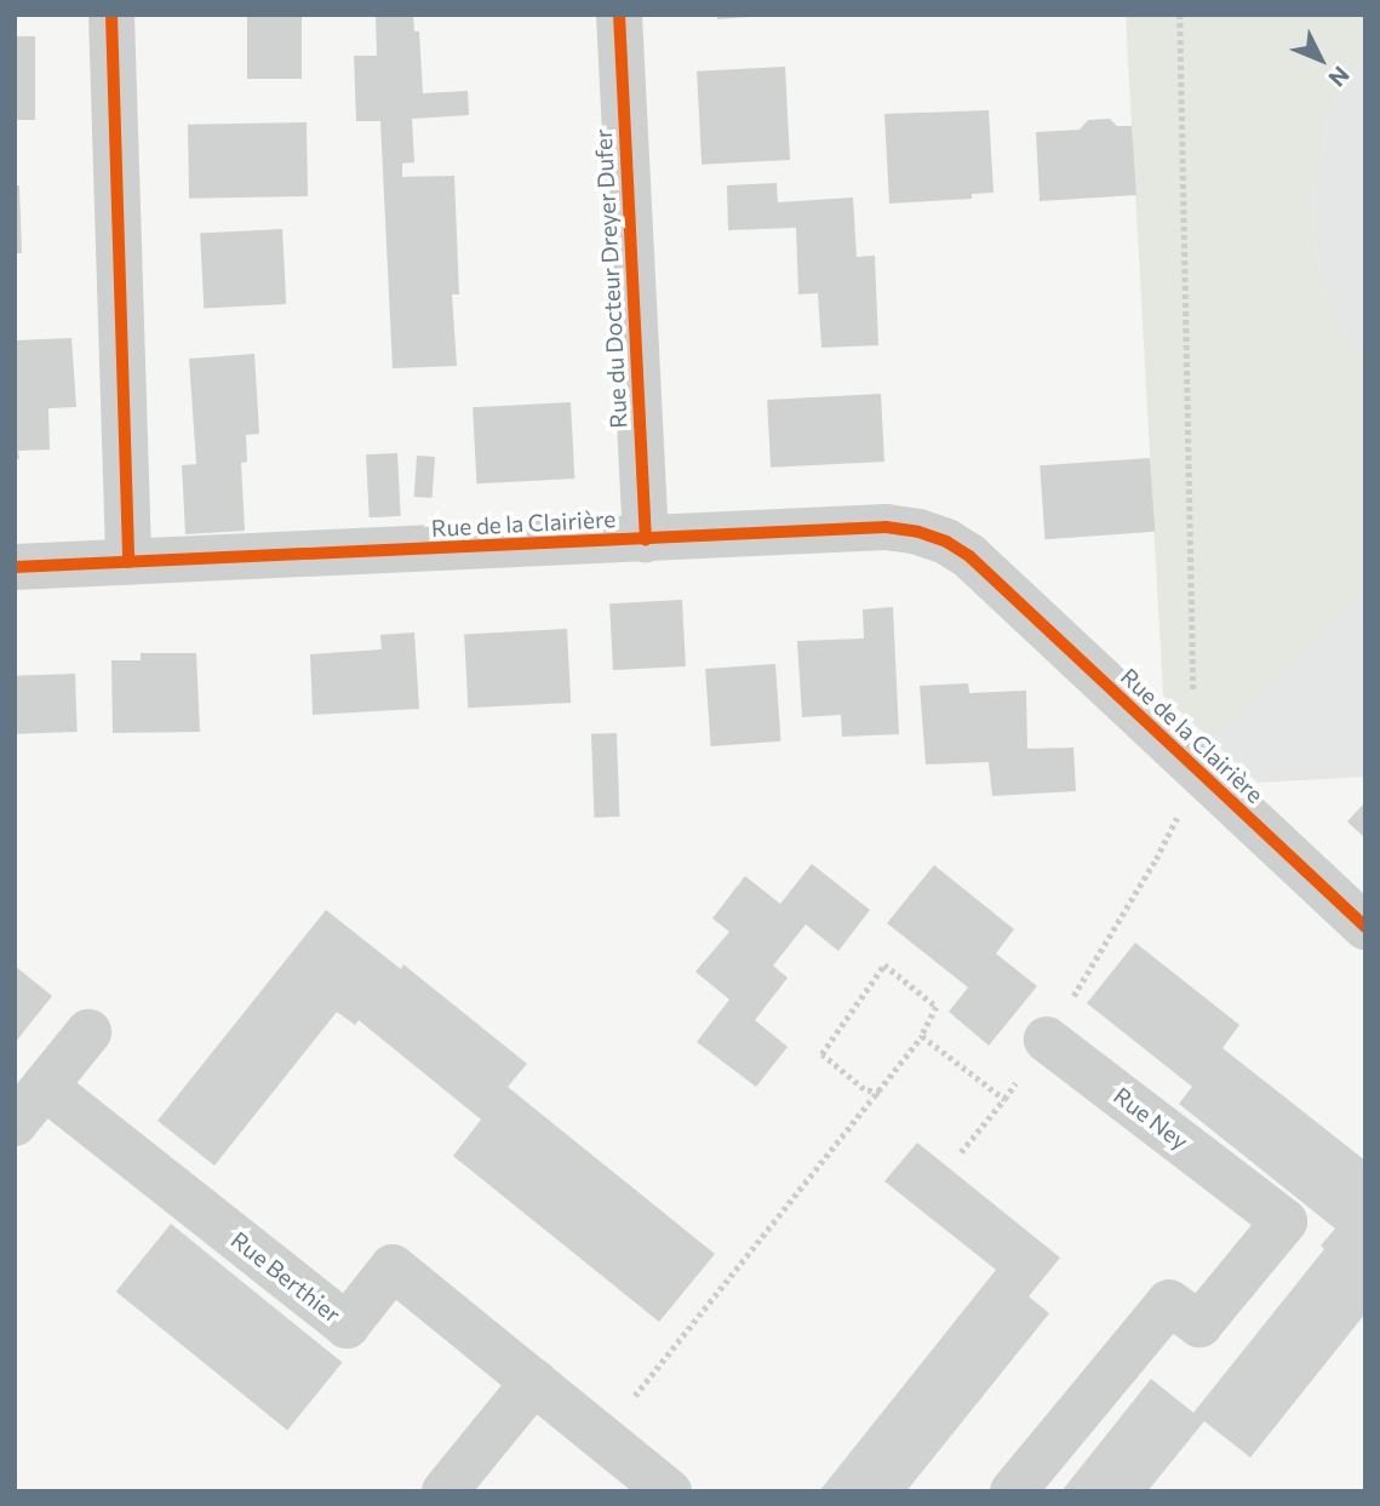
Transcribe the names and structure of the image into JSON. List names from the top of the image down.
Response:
{
  "streets": {
    "street": [
      "Rue du Docteur Dreyer Dufer",
      "Rue de la Clairière",
      "Rue Ney",
      "Rue Berthier"
    ]
  },
  "crossings": [
    ["Rue du Docteur Dreyer Dufer", "Rue de la Clairière"]
  ],
  "north": "bottom right"
}
